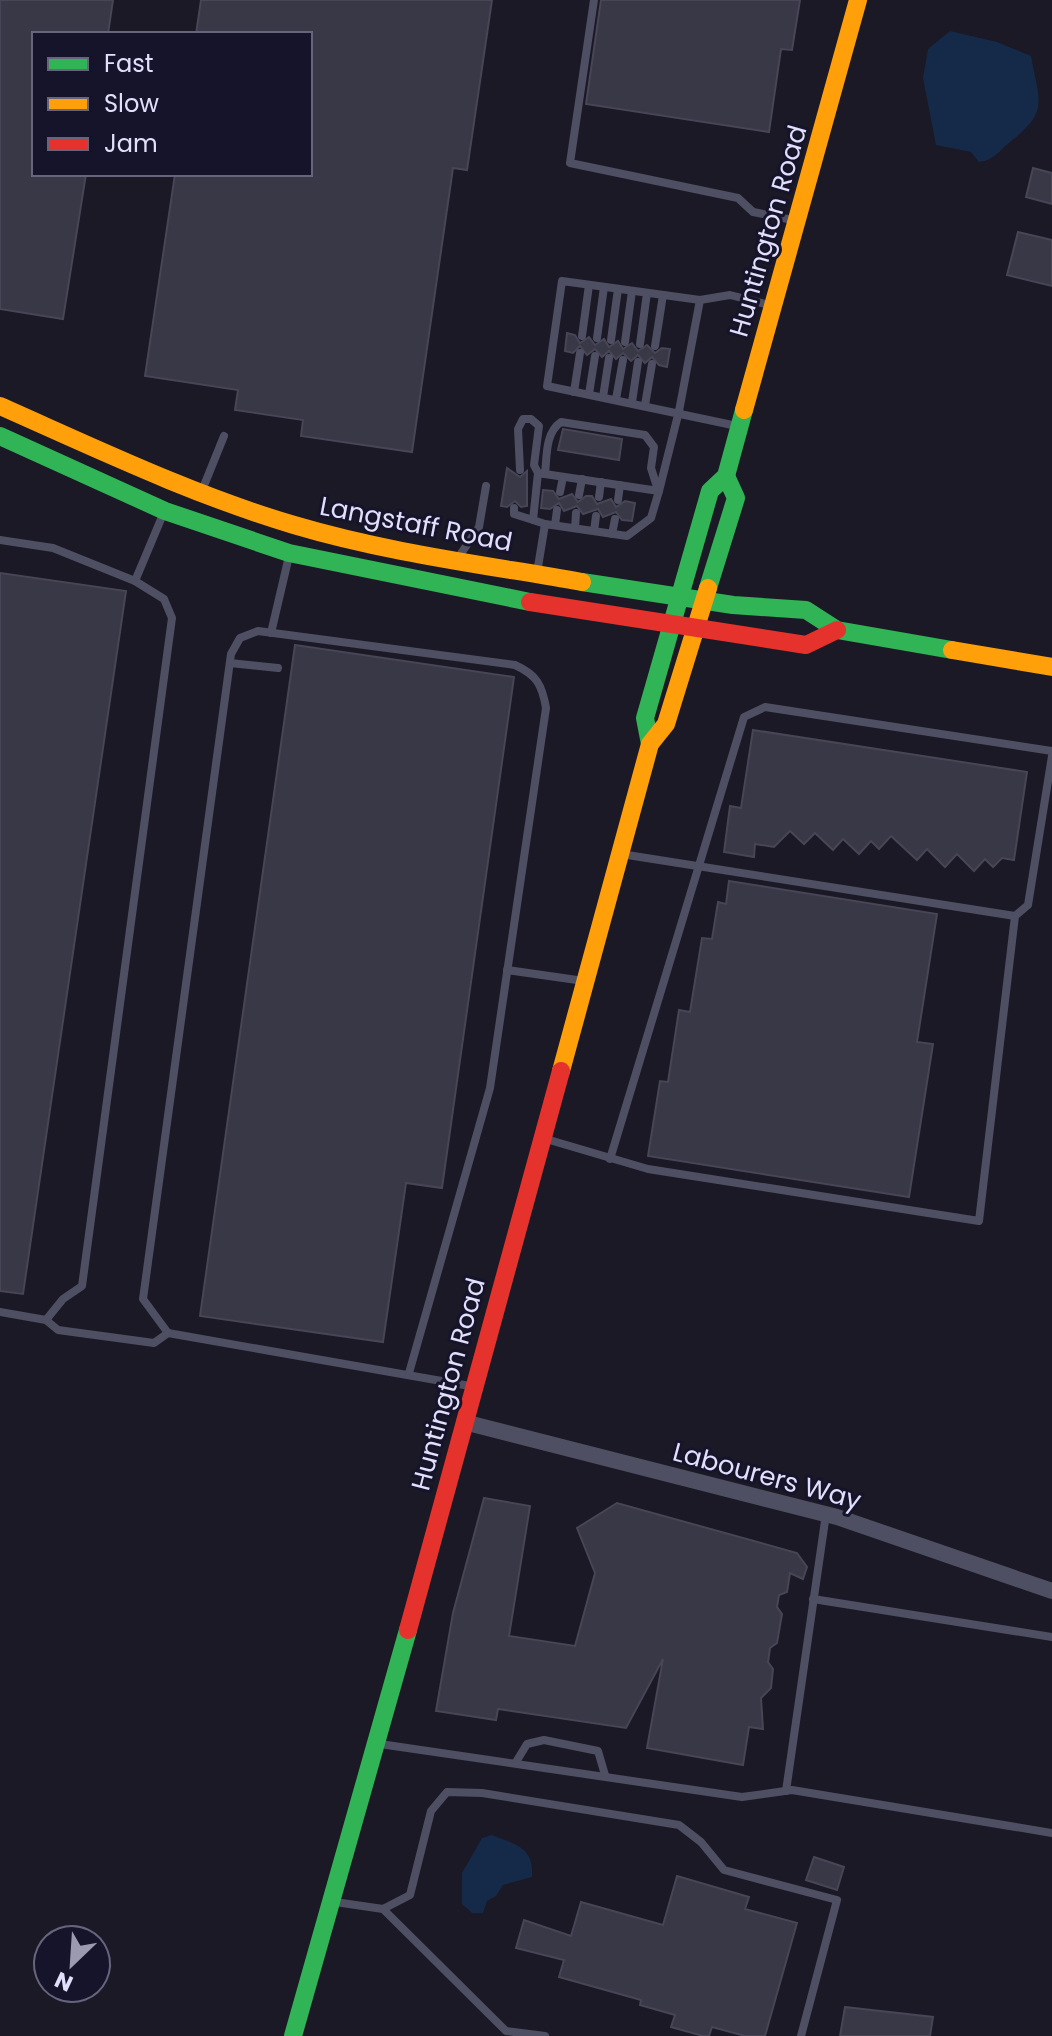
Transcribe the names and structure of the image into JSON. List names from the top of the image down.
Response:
{
  "streets": {
    "street": ["Huntington Road", "Langstaff Road", "Labourers Way"]
  },
  "crossings": [
    ["Huntington Road", "Langstaff Road"],
    ["Huntington Road", "Labourers Way"]
  ],
  "legend": ["Fast", "Slow", "Jam"],
  "north": "bottom left"
}
